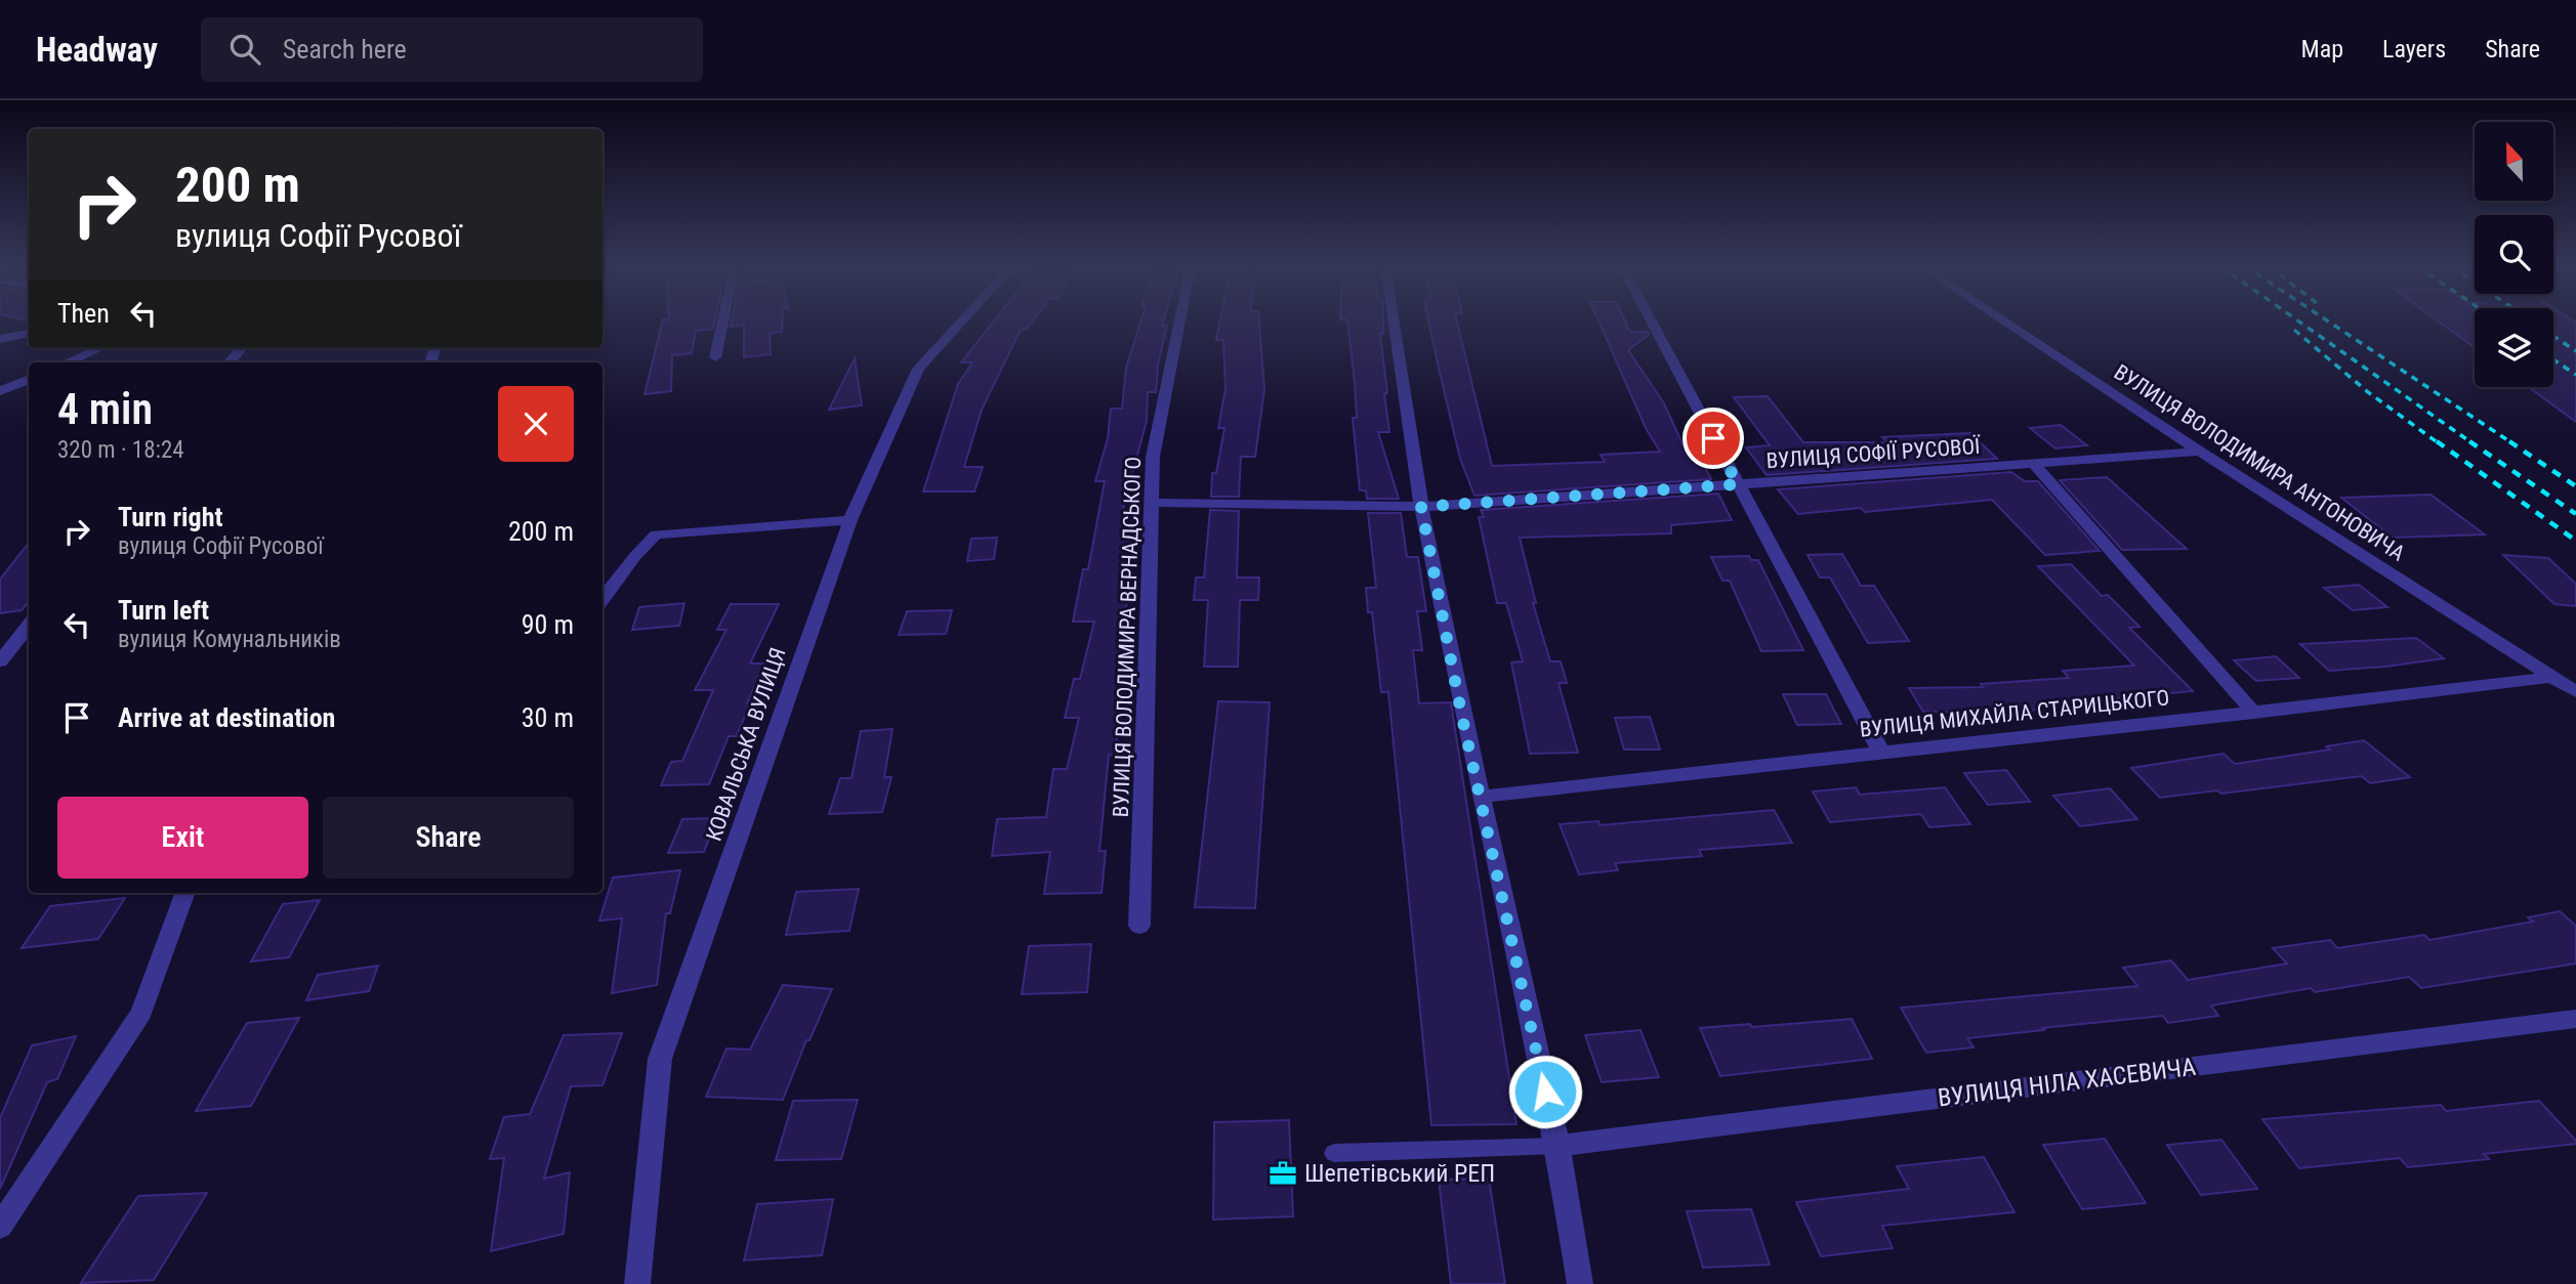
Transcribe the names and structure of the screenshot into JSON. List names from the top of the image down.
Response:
{
  "streets": {
    "street": [
      "ВУЛИЦЯ СОФІЇ РУСОВОЇ",
      "ВУЛИЦЯ ВОЛОДИМИРА АНТОНОВИЧА",
      "ВУЛИЦЯ ВОЛОДИМИРА ВЕРНАДСЬКОГО",
      "ВУЛИЦЯ МИХАЙЛА СТАРИЦЬКОГО",
      "КОВАЛЬСЬКА ВУЛИЦЯ",
      "ВУЛИЦЯ НІЛА ХАСЕВИЧА"
    ]
  },
  "crossings": [
    ["ВУЛИЦЯ СОФІЇ РУСОВОЇ", "ВУЛИЦЯ ВОЛОДИМИРА АНТОНОВИЧА"],
    ["ВУЛИЦЯ СОФІЇ РУСОВОЇ", "ВУЛИЦЯ ВОЛОДИМИРА ВЕРНАДСЬКОГО"],
    ["ВУЛИЦЯ ВОЛОДИМИРА АНТОНОВИЧА", "ВУЛИЦЯ МИХАЙЛА СТАРИЦЬКОГО"]
  ],
  "places": {
    "office": ["Шепетівський РЕП"]
  },
  "north": "top",
  "page": {
    "header": "Headway",
    "search": "Search here",
    "nav": ["Map", "Layers", "Share"],
    "turn": ["200 m", "вулиця Софії Русової"],
    "then": "Then",
    "heading": ["4 min", "320 m · 18:24"],
    "list": [
      {
        "name": "Turn right",
        "note": "вулиця Софії Русової",
        "value": "200 m"
      },
      {
        "name": "Turn left",
        "note": "вулиця Комунальників",
        "value": "90 m"
      },
      {
        "name": "Arrive at destination",
        "value": "30 m"
      }
    ],
    "buttons": ["Exit", "Share"]
  }
}
